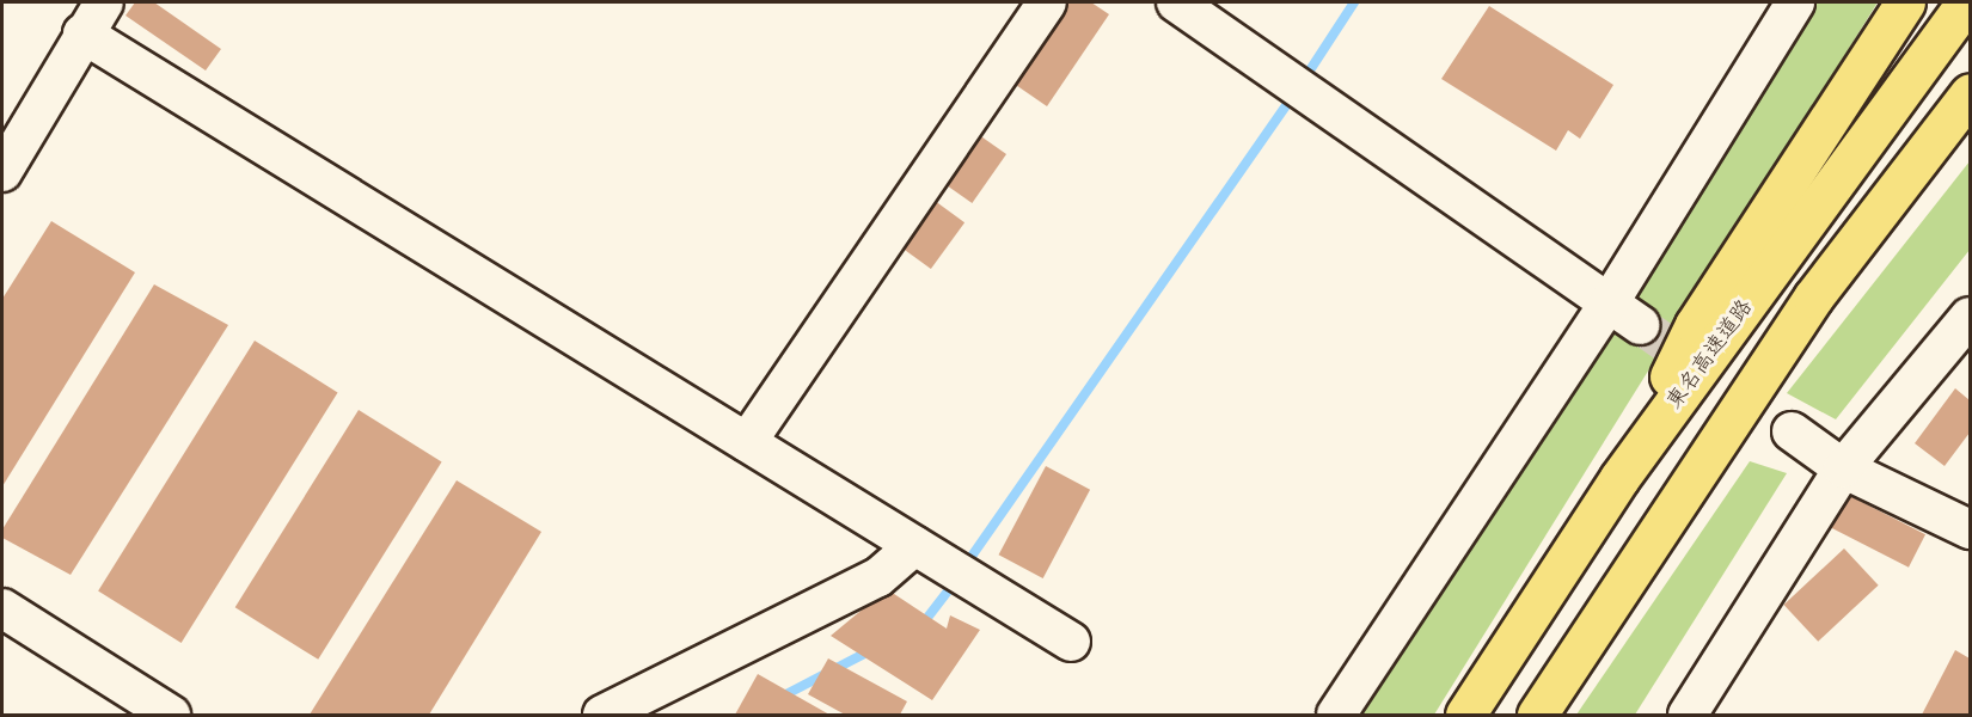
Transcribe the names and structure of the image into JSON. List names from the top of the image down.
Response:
{
  "streets": {
    "highway": ["東名高速道路"]
  }
}
